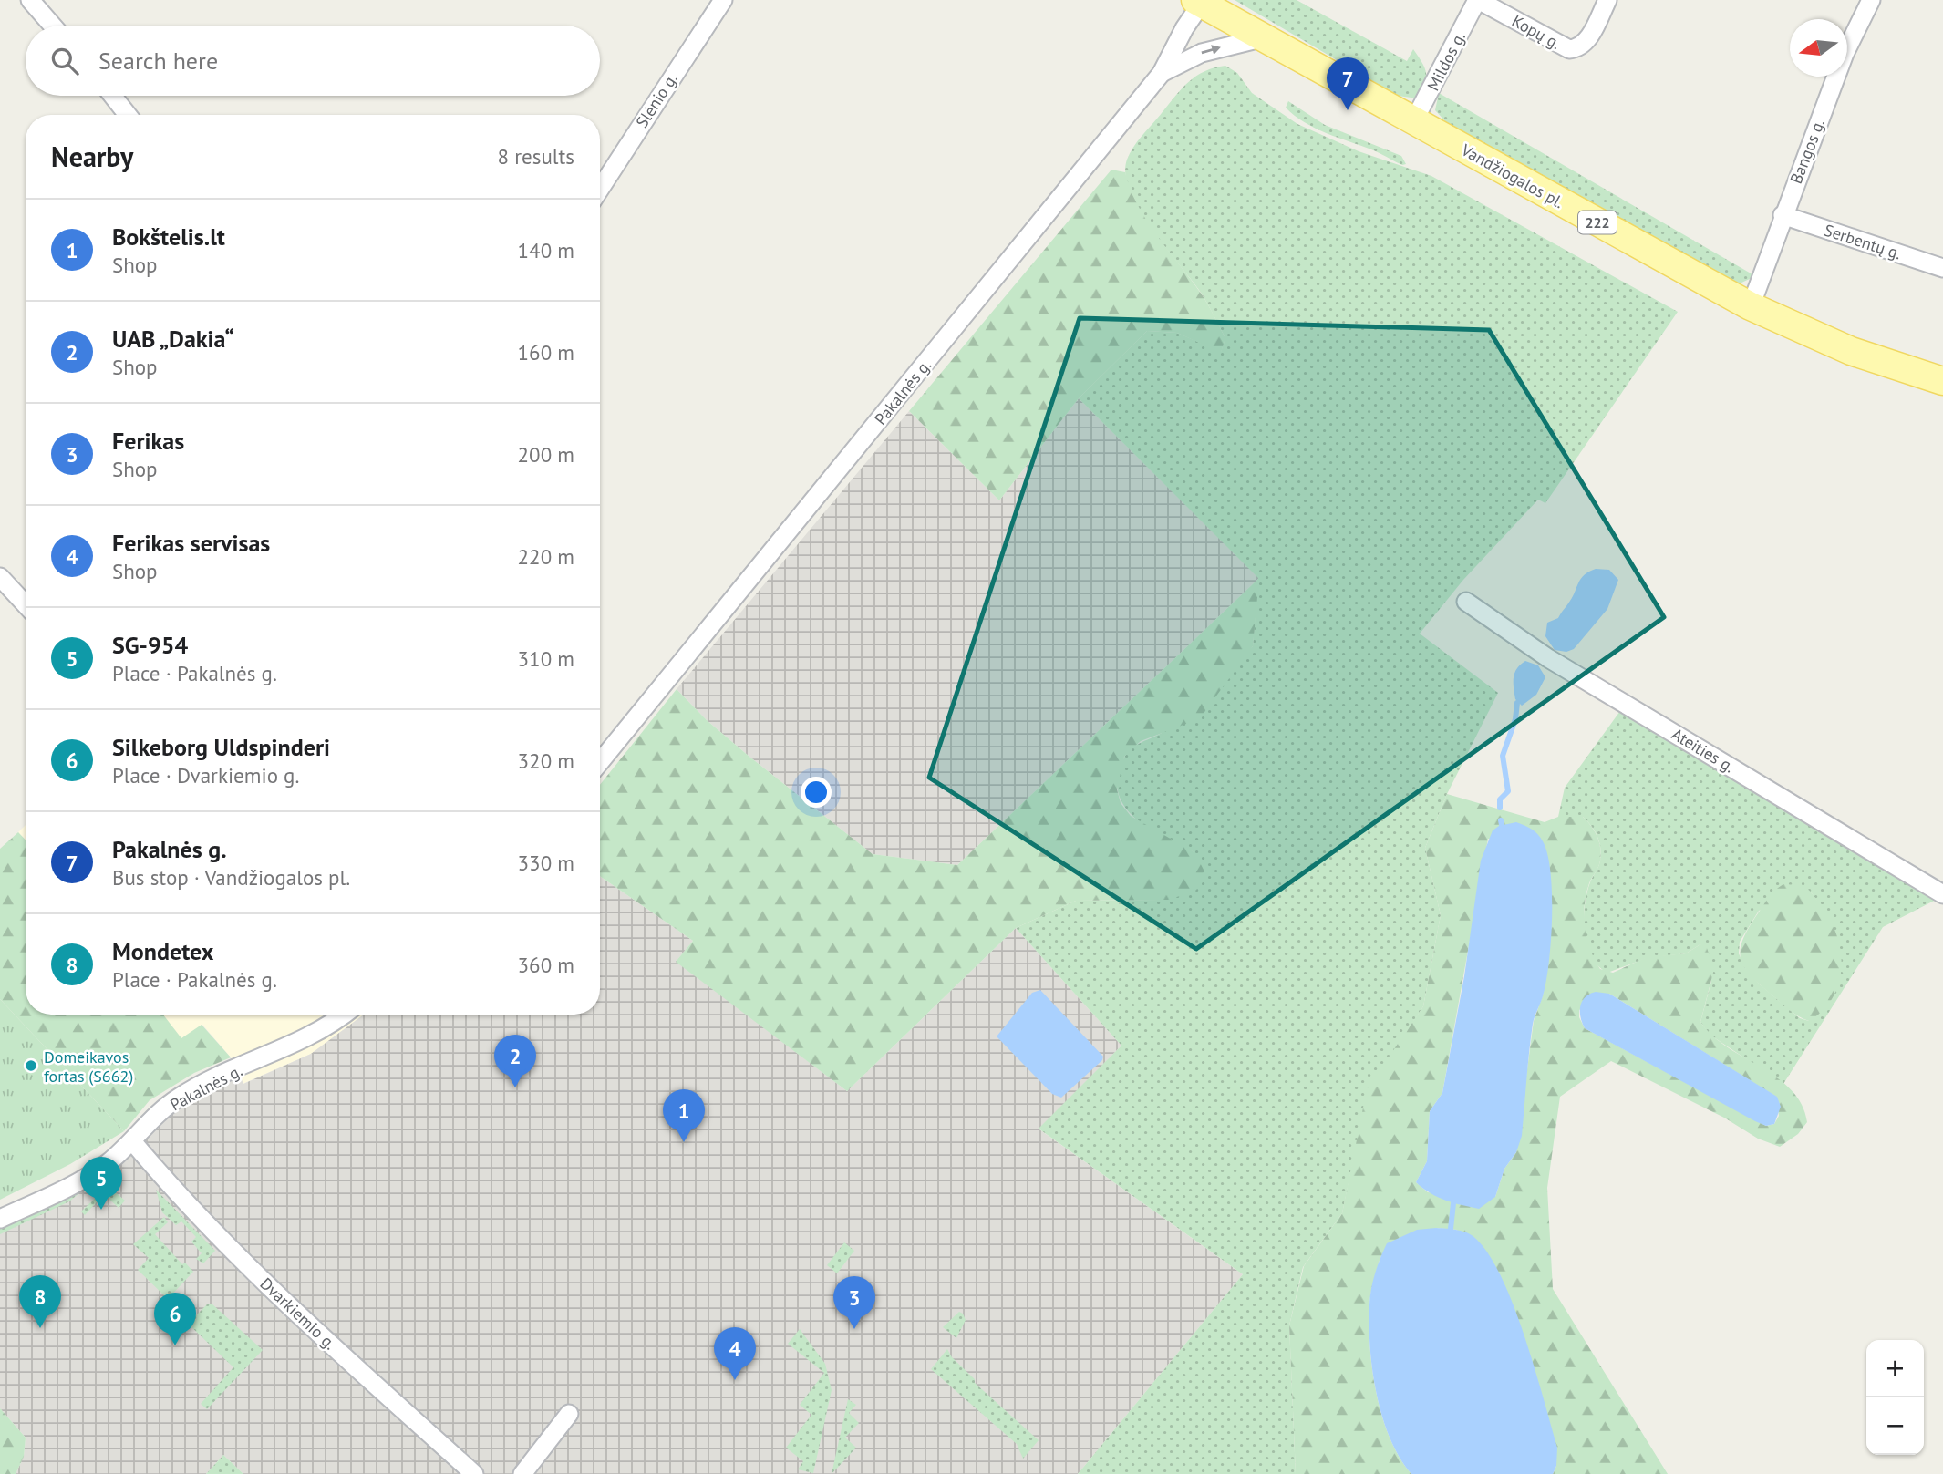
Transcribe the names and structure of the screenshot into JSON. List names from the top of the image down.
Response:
{
  "streets": {
    "main road": ["Vandžiogalos pl.", "222"],
    "street": [
      "Kopų g.",
      "Mildos g.",
      "Slėnio g.",
      "Bangos g.",
      "Serbentų g.",
      "Pakalnės g.",
      "Ateities g.",
      "Dvarkiemio g."
    ]
  },
  "crossings": [
    ["Kopų g.", "Mildos g."],
    ["Mildos g.", "Vandžiogalos pl."],
    ["Bangos g.", "Vandžiogalos pl."],
    ["Bangos g.", "Serbentų g."],
    ["Vandžiogalos pl.", "Pakalnės g."],
    ["Pakalnės g.", "Dvarkiemio g."]
  ],
  "places": ["Domeikavos fortas (S662)"],
  "north": "left",
  "page": {
    "search": "Search here",
    "pins": [
      "7",
      "2",
      "1",
      "5",
      "8",
      "3",
      "6",
      "4"
    ],
    "heading": ["Nearby", "8 results"],
    "list": [
      {
        "mark": "1",
        "name": "Bokštelis.lt",
        "note": "Shop",
        "value": "140 m"
      },
      {
        "mark": "2",
        "name": "UAB „Dakia“",
        "note": "Shop",
        "value": "160 m"
      },
      {
        "mark": "3",
        "name": "Ferikas",
        "note": "Shop",
        "value": "200 m"
      },
      {
        "mark": "4",
        "name": "Ferikas servisas",
        "note": "Shop",
        "value": "220 m"
      },
      {
        "mark": "5",
        "name": "SG-954",
        "note": "Place · Pakalnės g.",
        "value": "310 m"
      },
      {
        "mark": "6",
        "name": "Silkeborg Uldspinderi",
        "note": "Place · Dvarkiemio g.",
        "value": "320 m"
      },
      {
        "mark": "7",
        "name": "Pakalnės g.",
        "note": "Bus stop · Vandžiogalos pl.",
        "value": "330 m"
      },
      {
        "mark": "8",
        "name": "Mondetex",
        "note": "Place · Pakalnės g.",
        "value": "360 m"
      }
    ],
    "map_buttons": ["+", "−"]
  }
}
